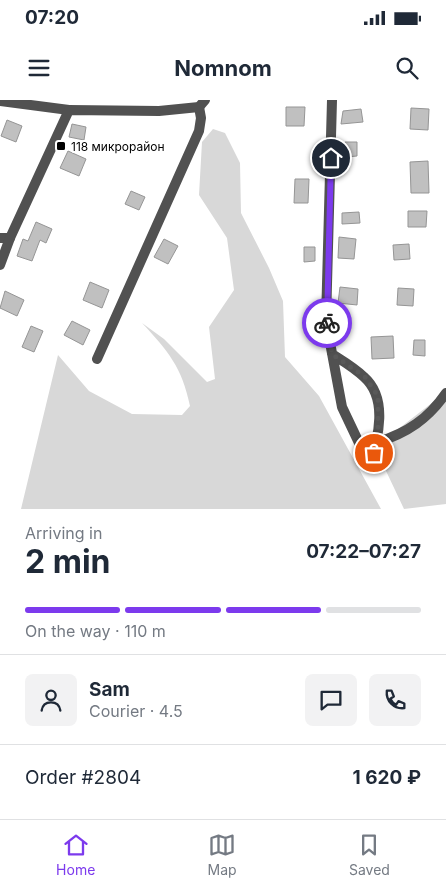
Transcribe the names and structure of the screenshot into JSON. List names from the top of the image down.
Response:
{
  "places": {
    "transit": ["118 микрорайон"]
  },
  "page": {
    "status": "07:20",
    "header": "Nomnom",
    "heading": ["2 min", "Arriving in", "07:22–07:27"],
    "panel": [
      "Sam",
      "Courier · 4.5",
      "Order #2804",
      "1 620 ₽"
    ],
    "bar": "On the way · 110 m",
    "tabs": ["Home", "Map", "Saved"]
  }
}
